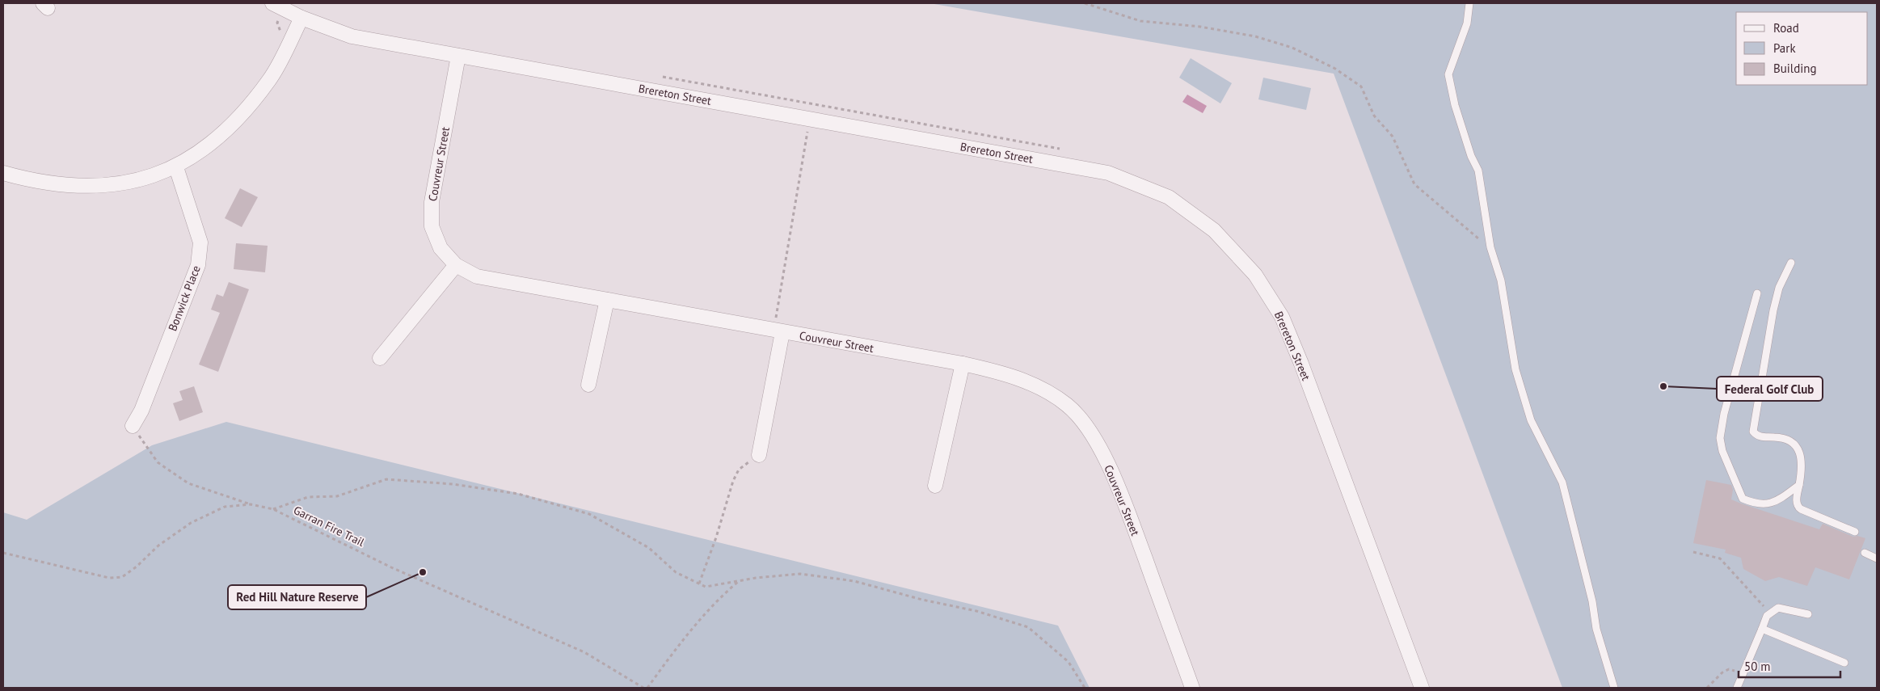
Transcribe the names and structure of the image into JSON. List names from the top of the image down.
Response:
{
  "streets": {
    "street": ["Brereton Street", "Couvreur Street", "Bonwick Place"],
    "path": ["Garran Fire Trail"]
  },
  "crossings": [
    ["Brereton Street", "Couvreur Street"]
  ],
  "places": ["Federal Golf Club", "Red Hill Nature Reserve"],
  "legend": ["Road", "Park", "Building"],
  "scale_bar": "50 m"
}
